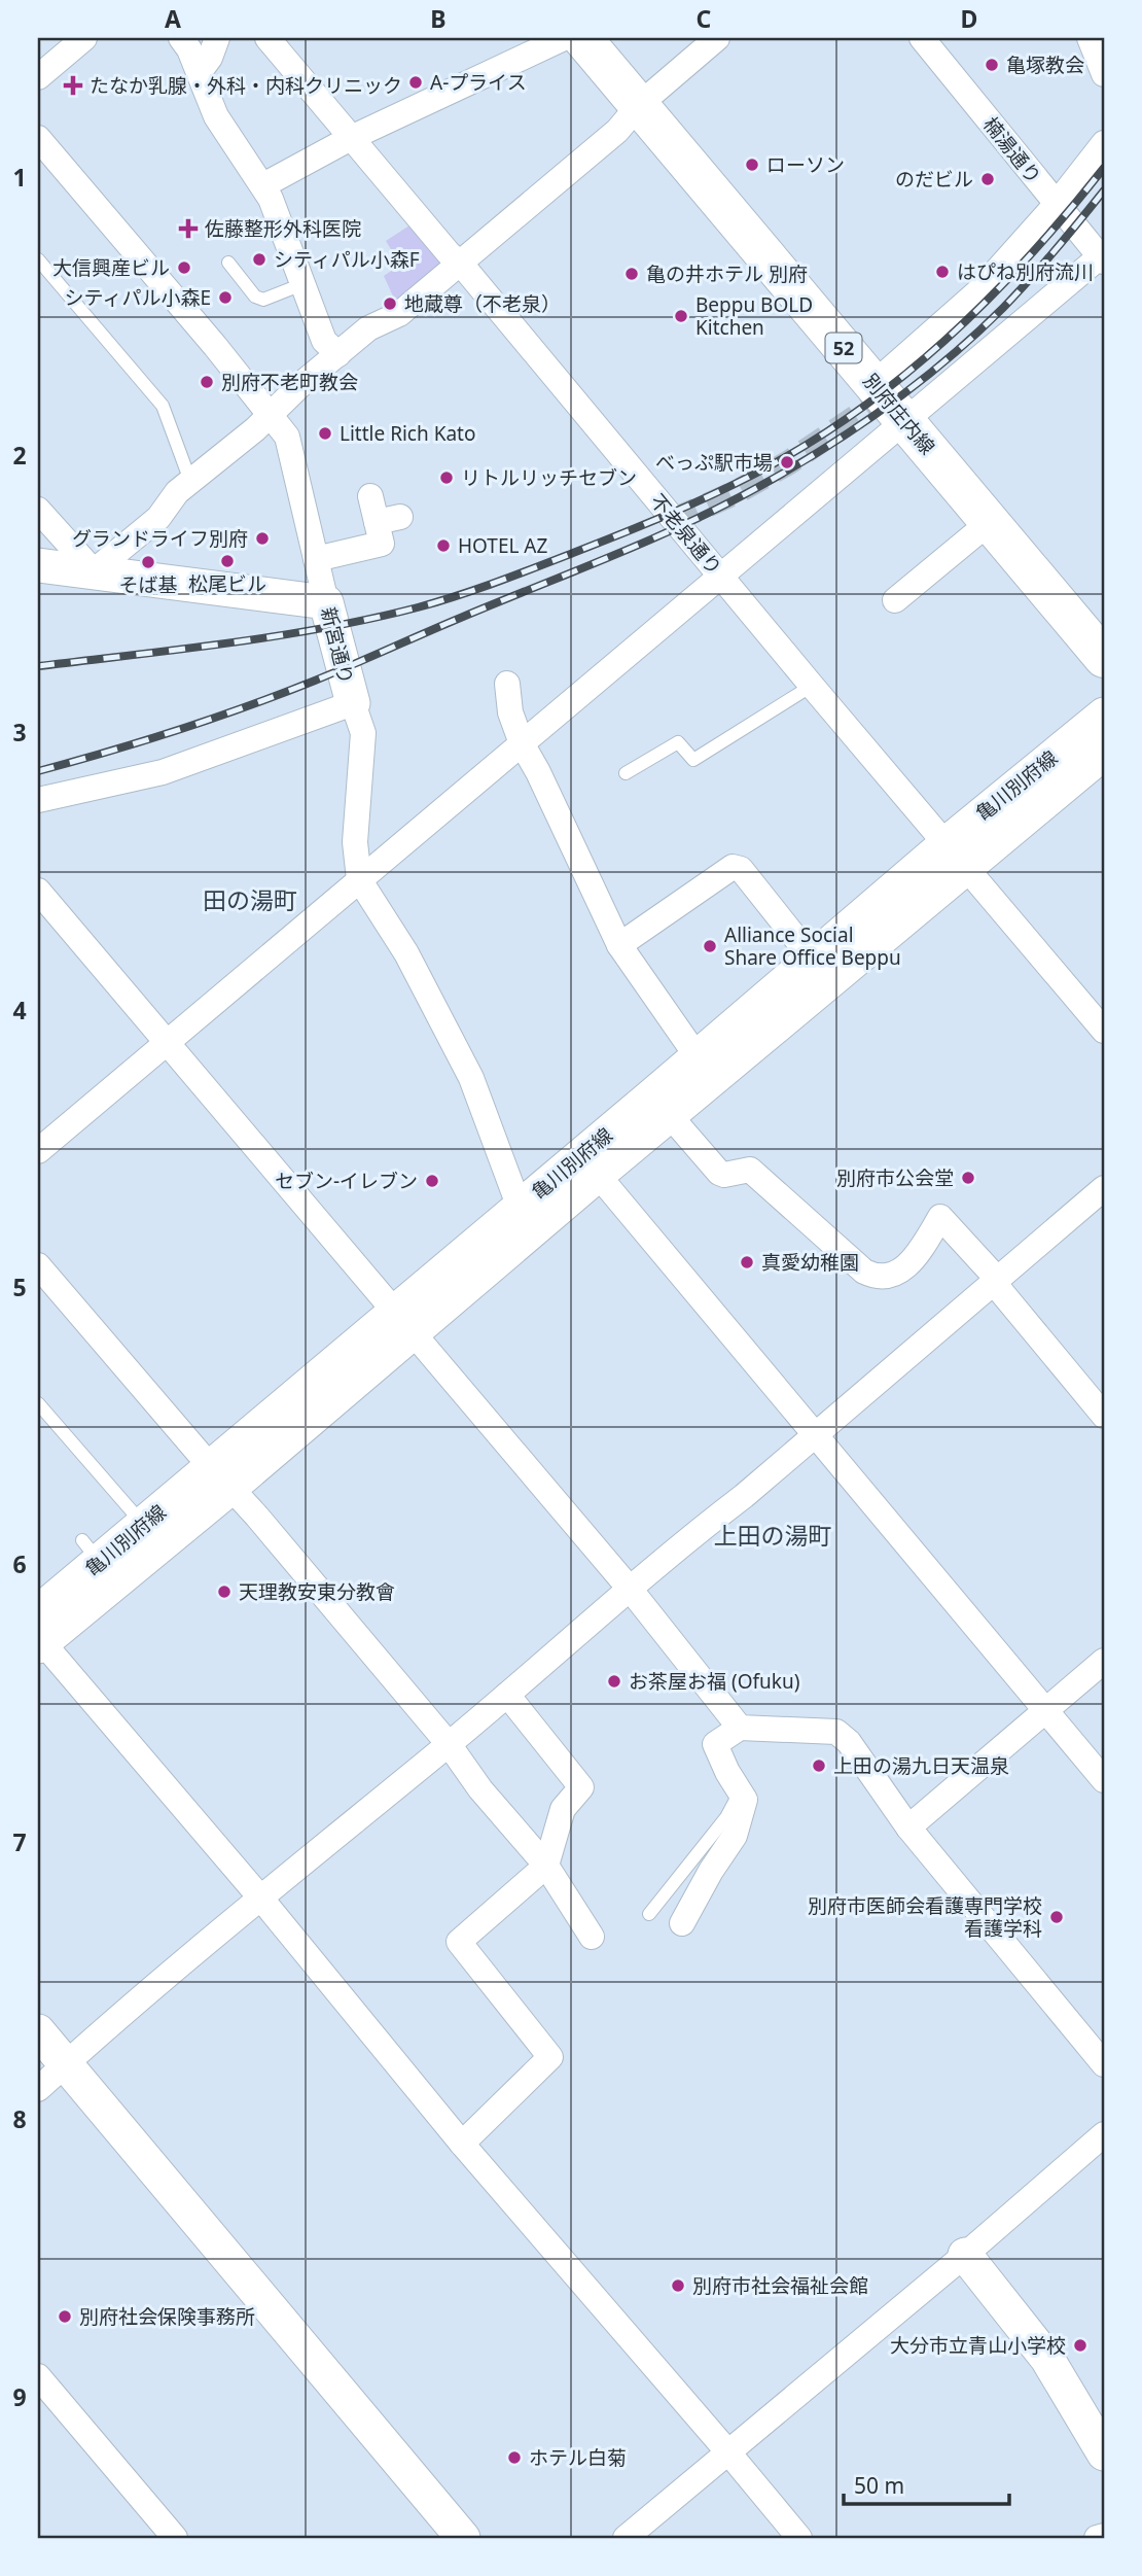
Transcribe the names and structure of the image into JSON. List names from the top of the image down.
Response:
{
  "streets": {
    "main road": [
      "52",
      "別府庄内線",
      "新宮通り",
      "亀川別府線"
    ],
    "street": ["楠湯通り", "不老泉通り"]
  },
  "crossings": [
    ["不老泉通り", "亀川別府線"],
    ["新宮通り", "亀川別府線"]
  ],
  "districts": ["田の湯町", "上田の湯町"],
  "places": {
    "other": [
      "亀塚教会",
      "A-プライス",
      "ローソン",
      "のだビル",
      "シティパル小森F",
      "大信興産ビル",
      "はぴね別府流川",
      "亀の井ホテル 別府",
      "シティパル小森E",
      "地蔵尊（不老泉）",
      "Beppu BOLD Kitchen",
      "別府不老町教会",
      "Little Rich Kato",
      "べっぷ駅市場",
      "リトルリッチセブン",
      "グランドライフ別府",
      "HOTEL AZ",
      "松尾ビル",
      "そば基",
      "Alliance Social Share Office Beppu",
      "別府市公会堂",
      "セブン-イレブン",
      "真愛幼稚園",
      "天理教安東分教會",
      "お茶屋お福 (Ofuku)",
      "上田の湯九日天温泉",
      "別府市医師会看護専門学校 看護学科",
      "別府市社会福祉会館",
      "別府社会保険事務所",
      "大分市立青山小学校",
      "ホテル白菊"
    ],
    "health": ["たなか乳腺・外科・内科クリニック", "佐藤整形外科医院"]
  },
  "scale_bar": "50 m",
  "grid": {
    "columns": [
      "A",
      "B",
      "C",
      "D"
    ],
    "rows": [
      "1",
      "2",
      "3",
      "4",
      "5",
      "6",
      "7",
      "8",
      "9"
    ]
  }
}
